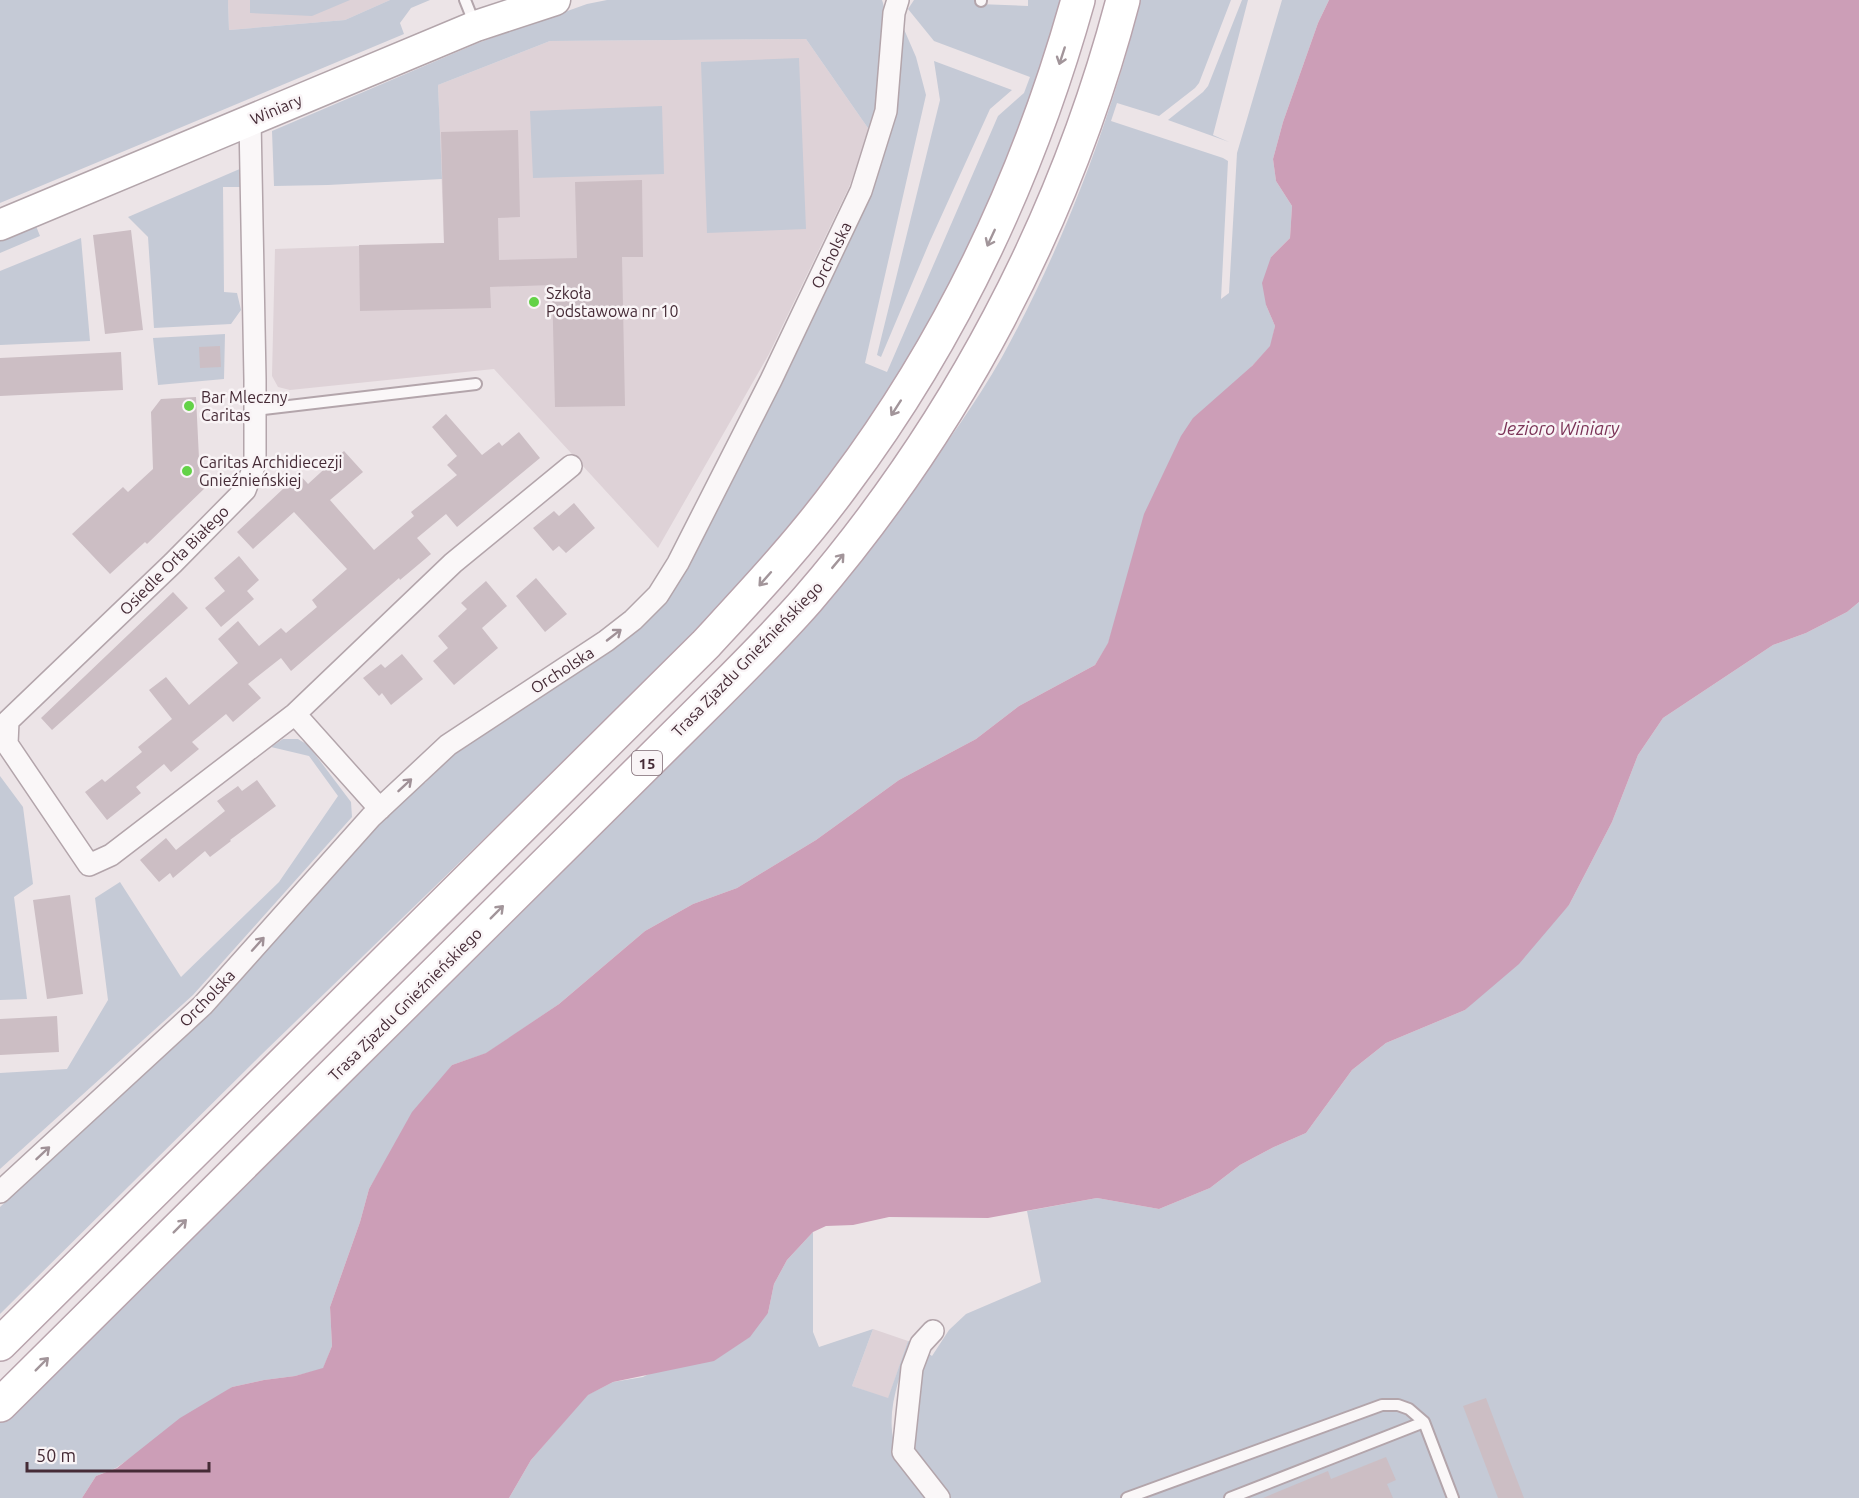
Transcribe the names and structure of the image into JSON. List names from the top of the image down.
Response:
{
  "streets": {
    "main road": ["Trasa Zjazdu Gnieźnieńskiego", "15"],
    "street": ["Winiary", "Orcholska", "Osiedle Orła Białego"]
  },
  "crossings": [
    ["Winiary", "Osiedle Orła Białego"]
  ],
  "one_way": ["Orcholska"],
  "water": ["Jezioro Winiary"],
  "places": ["Szkoła Podstawowa nr 10", "Bar Mleczny Caritas", "Caritas Archidiecezji Gnieźnieńskiej"],
  "scale_bar": "50 m"
}
